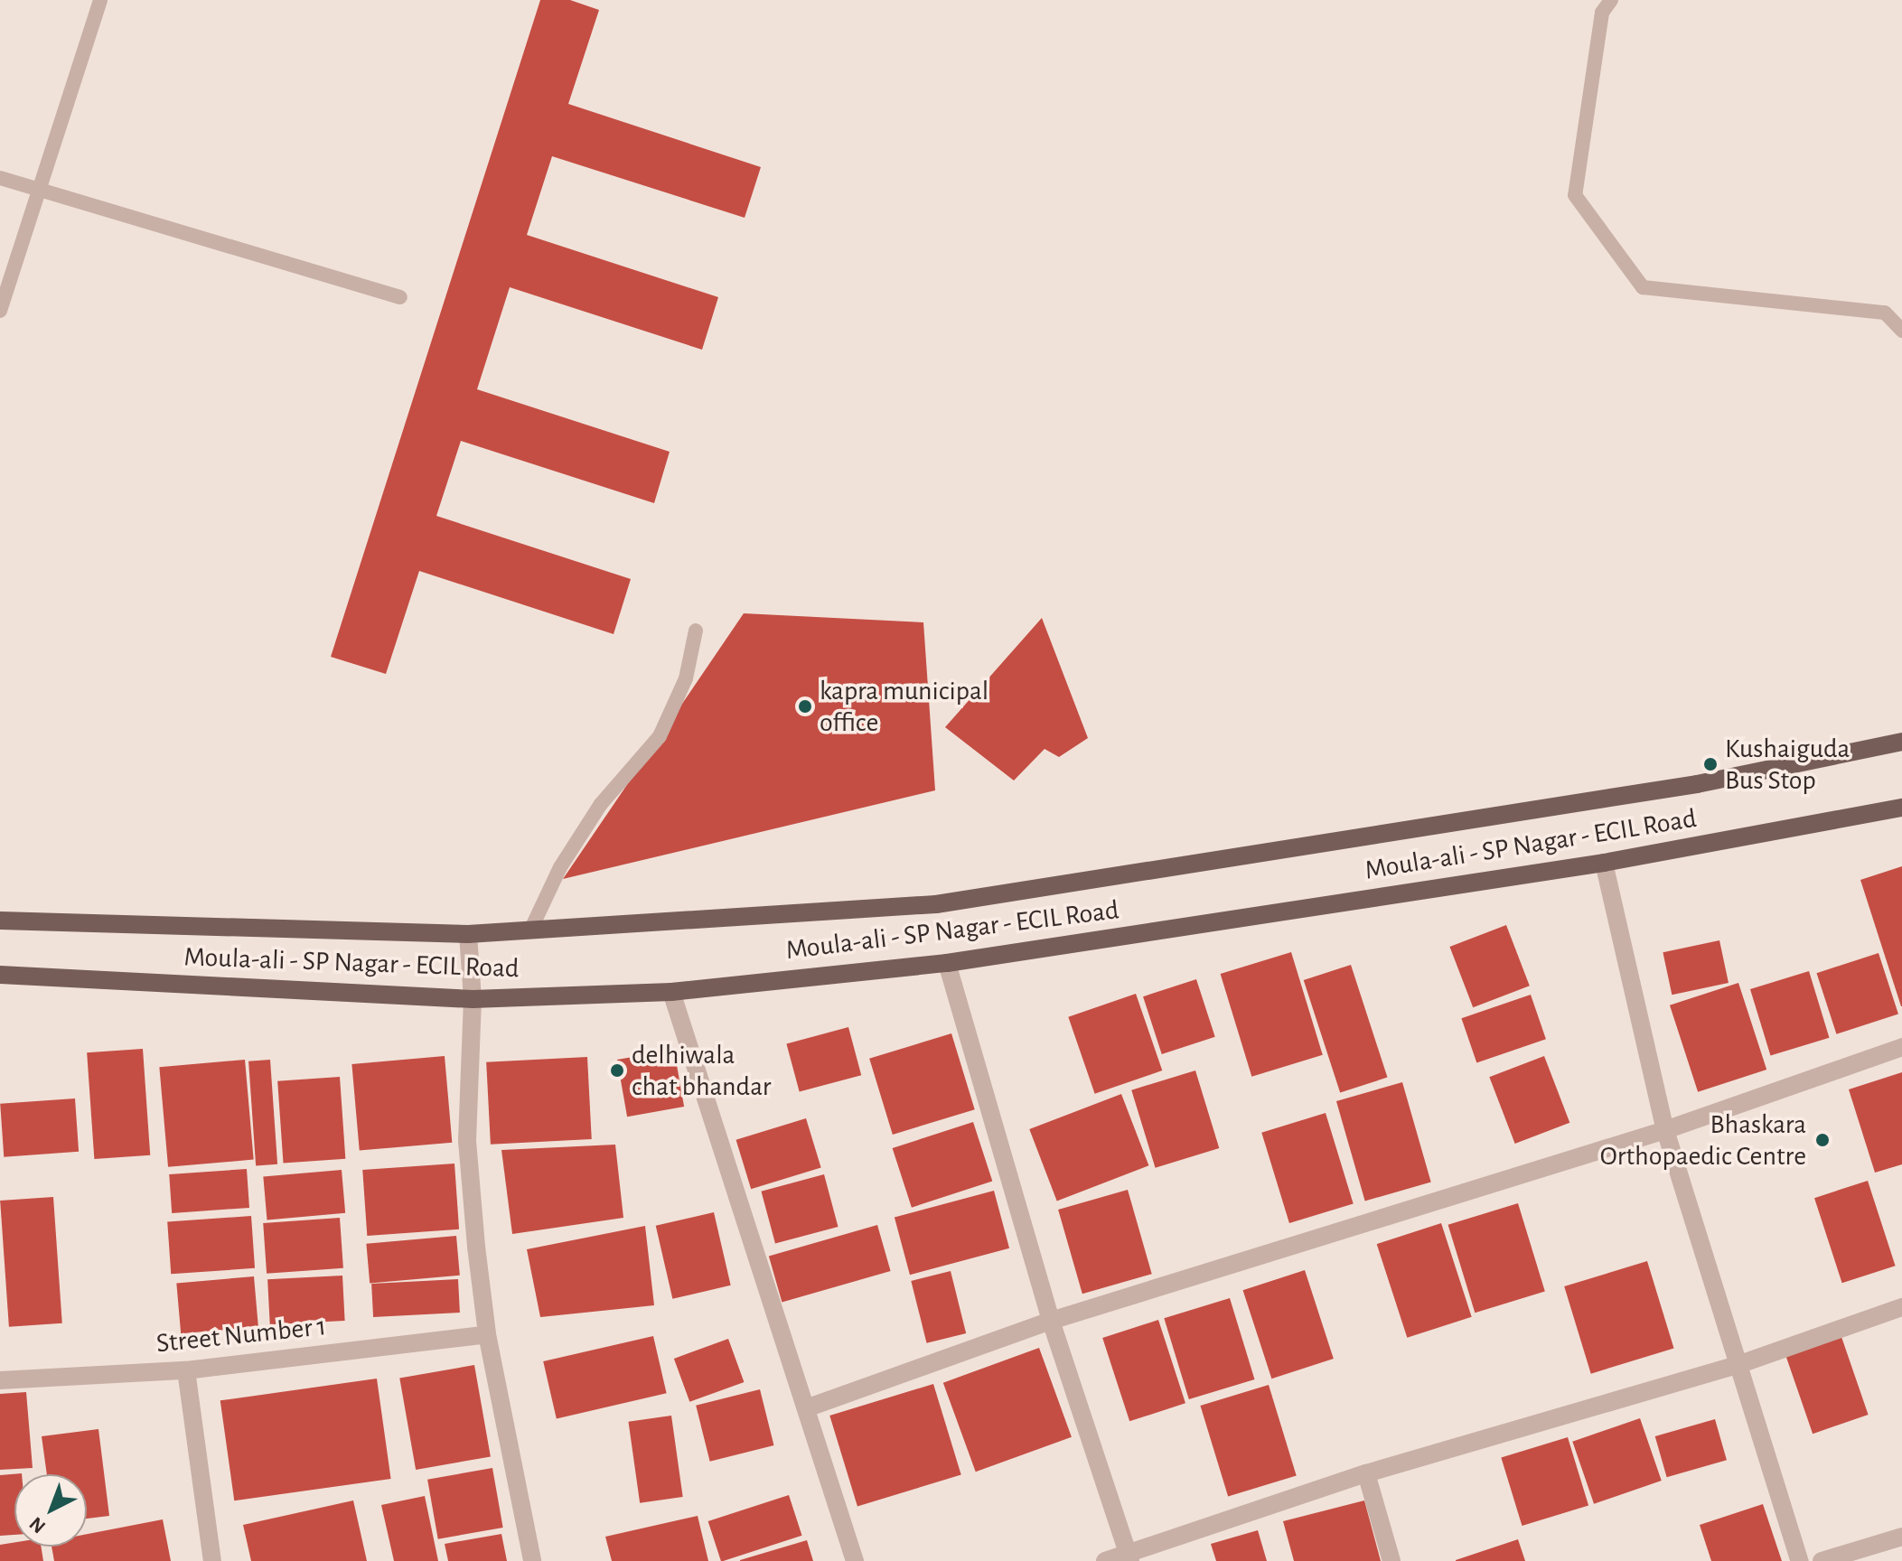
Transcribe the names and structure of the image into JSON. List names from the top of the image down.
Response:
{
  "streets": {
    "main road": ["Moula-ali - SP Nagar - ECIL Road"],
    "street": ["Street Number 1"]
  },
  "places": [
    "kapra municipal office",
    "Kushaiguda Bus Stop",
    "delhiwala chat bhandar",
    "Bhaskara Orthopaedic Centre"
  ],
  "north": "bottom left"
}
